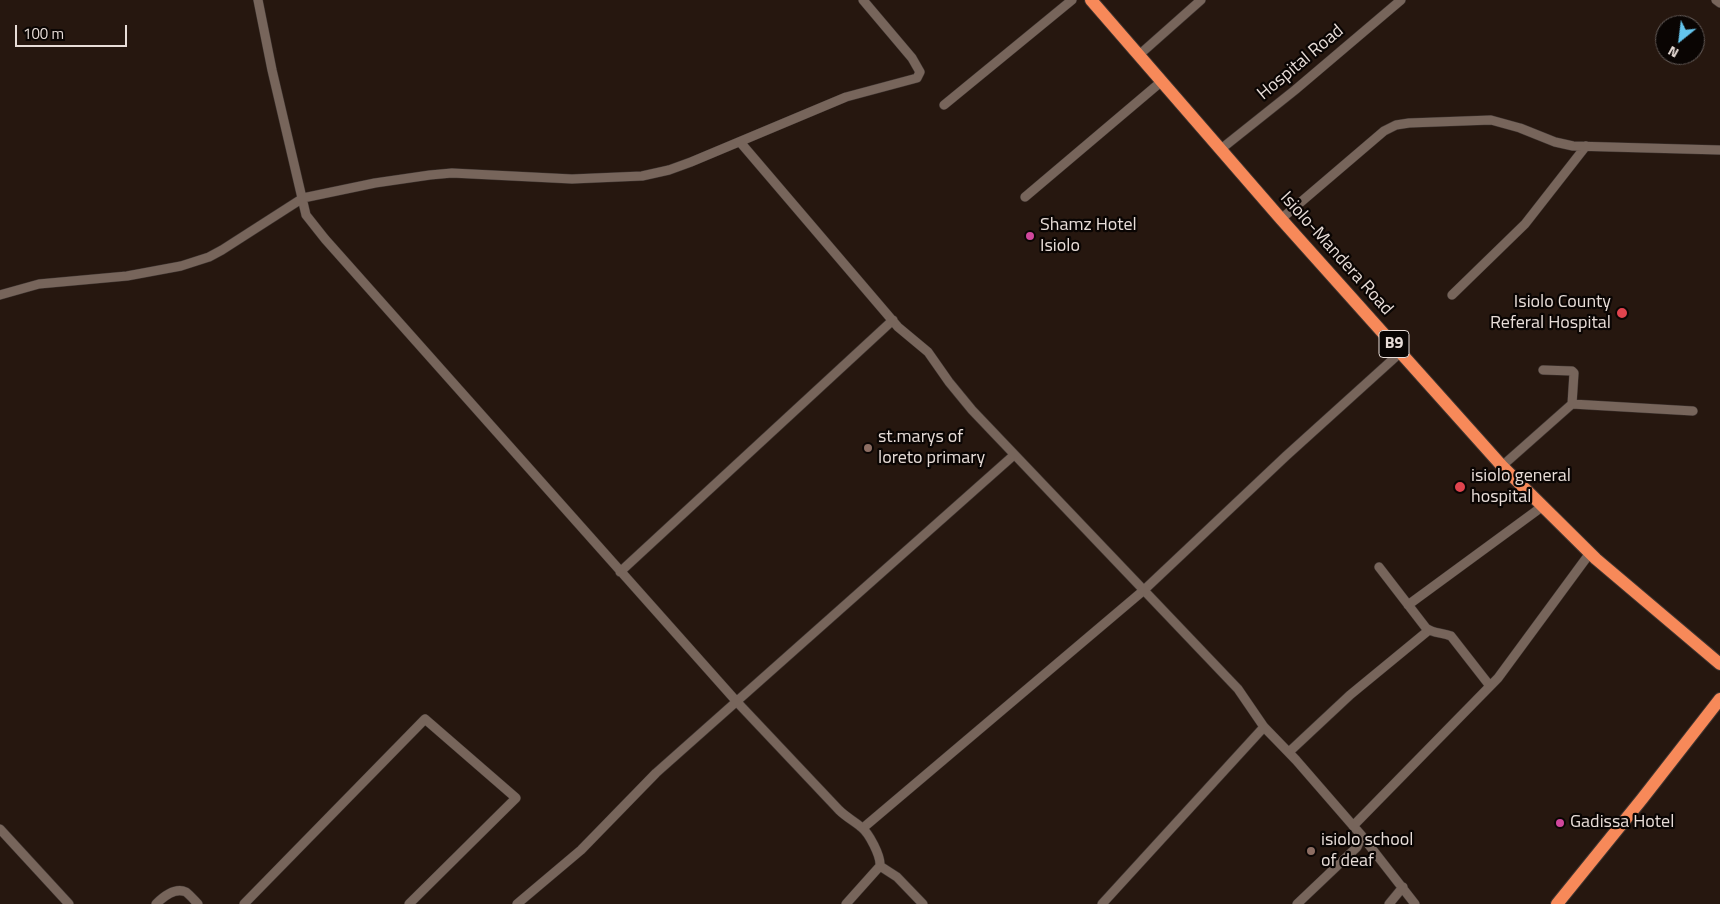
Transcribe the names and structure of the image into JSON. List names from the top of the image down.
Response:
{
  "streets": {
    "highway": ["Isiolo-Mandera Road", "B9"],
    "street": ["Hospital Road"]
  },
  "crossings": [
    ["Hospital Road", "Isiolo-Mandera Road"]
  ],
  "places": [
    "Shamz Hotel Isiolo",
    "Isiolo County Referal Hospital",
    "st.marys of loreto primary",
    "isiolo general hospital",
    "Gadissa Hotel",
    "isiolo school of deaf"
  ],
  "scale_bar": "100 m",
  "north": "bottom left"
}
